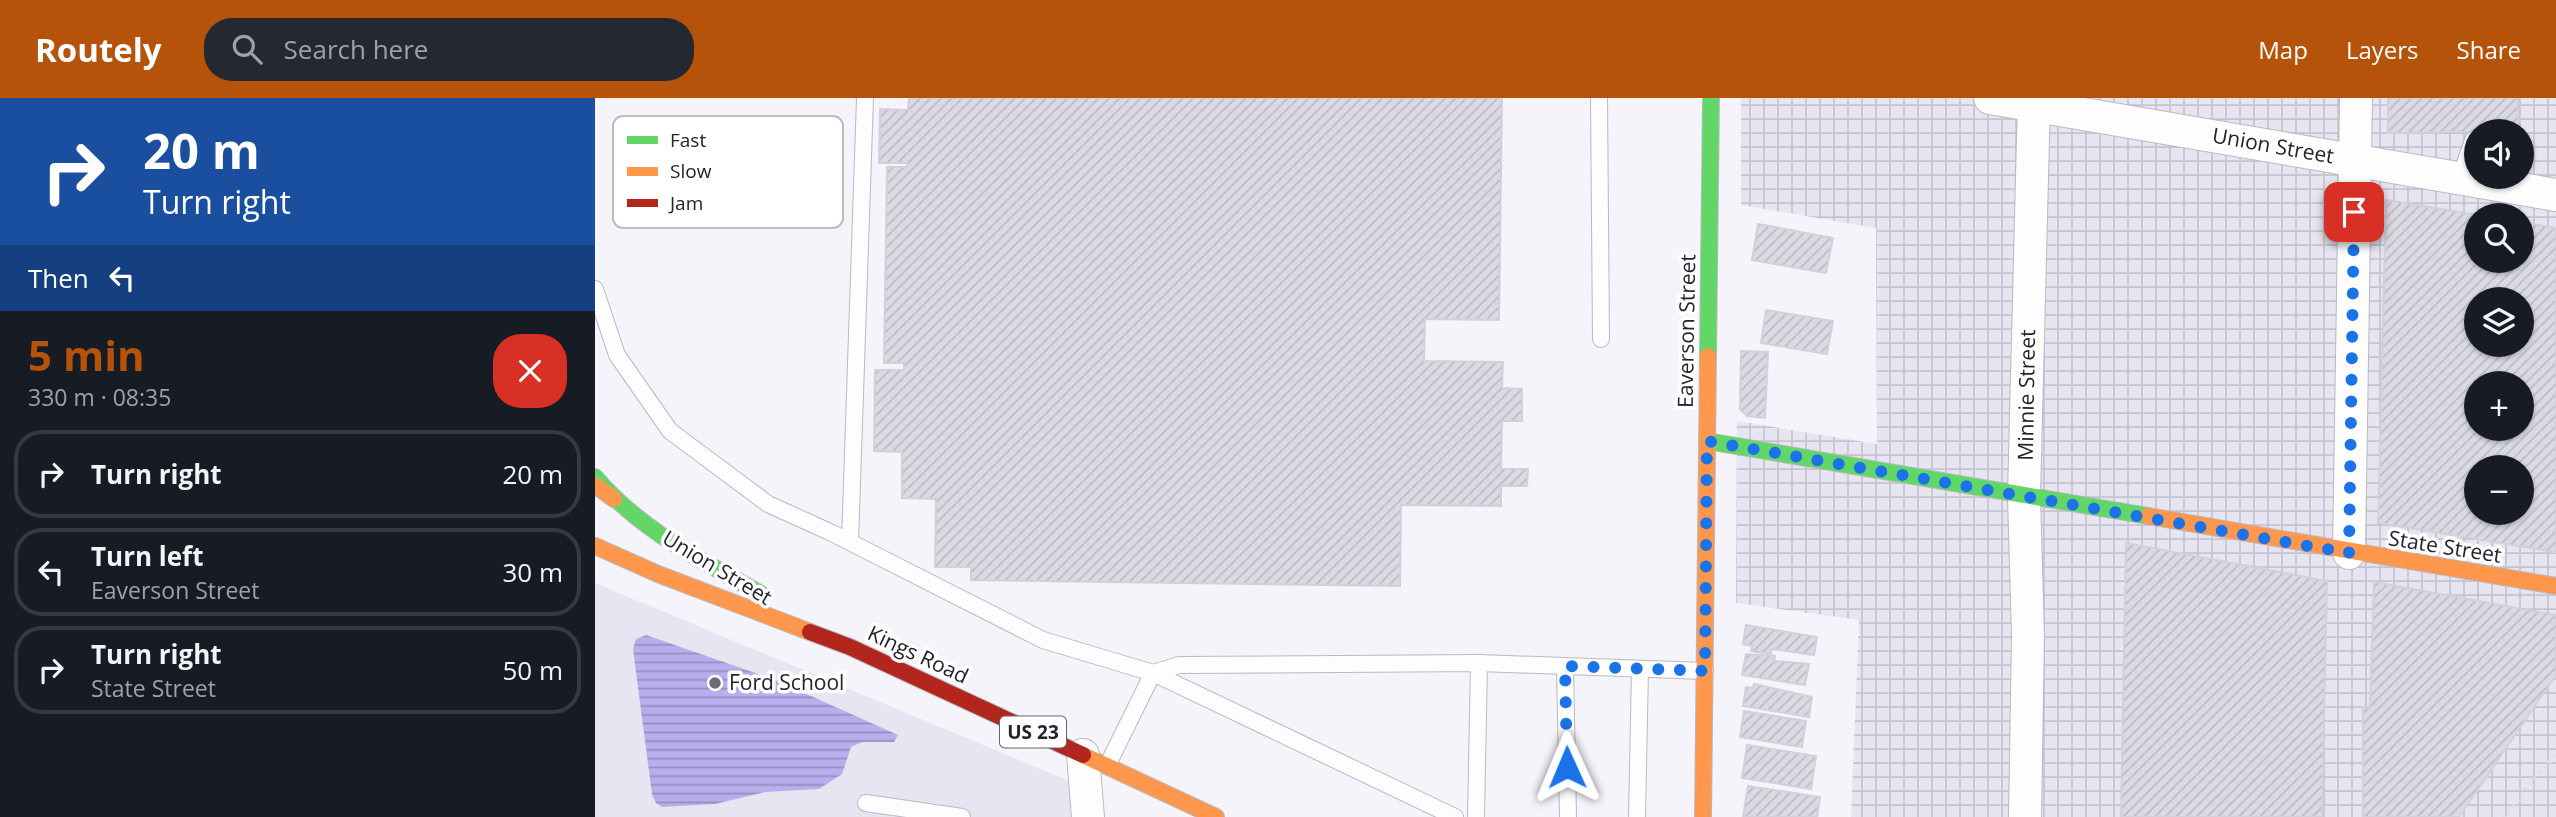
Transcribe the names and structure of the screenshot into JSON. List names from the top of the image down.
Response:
{
  "streets": {
    "main road": [
      "Union Street",
      "Eaverson Street",
      "State Street",
      "Kings Road",
      "US 23"
    ],
    "street": ["Minnie Street"]
  },
  "crossings": [
    ["Union Street", "Minnie Street"],
    ["Union Street", "Kings Road"],
    ["Eaverson Street", "State Street"],
    ["Minnie Street", "State Street"]
  ],
  "places": ["Ford School"],
  "legend": ["Fast", "Slow", "Jam"],
  "page": {
    "header": "Routely",
    "search": "Search here",
    "nav": ["Map", "Layers", "Share"],
    "turn": ["20 m", "Turn right"],
    "map_buttons": ["+", "−"],
    "then": "Then",
    "heading": ["5 min", "330 m · 08:35"],
    "list": [
      {
        "name": "Turn right",
        "value": "20 m"
      },
      {
        "name": "Turn left",
        "note": "Eaverson Street",
        "value": "30 m"
      },
      {
        "name": "Turn right",
        "note": "State Street",
        "value": "50 m"
      }
    ]
  }
}
